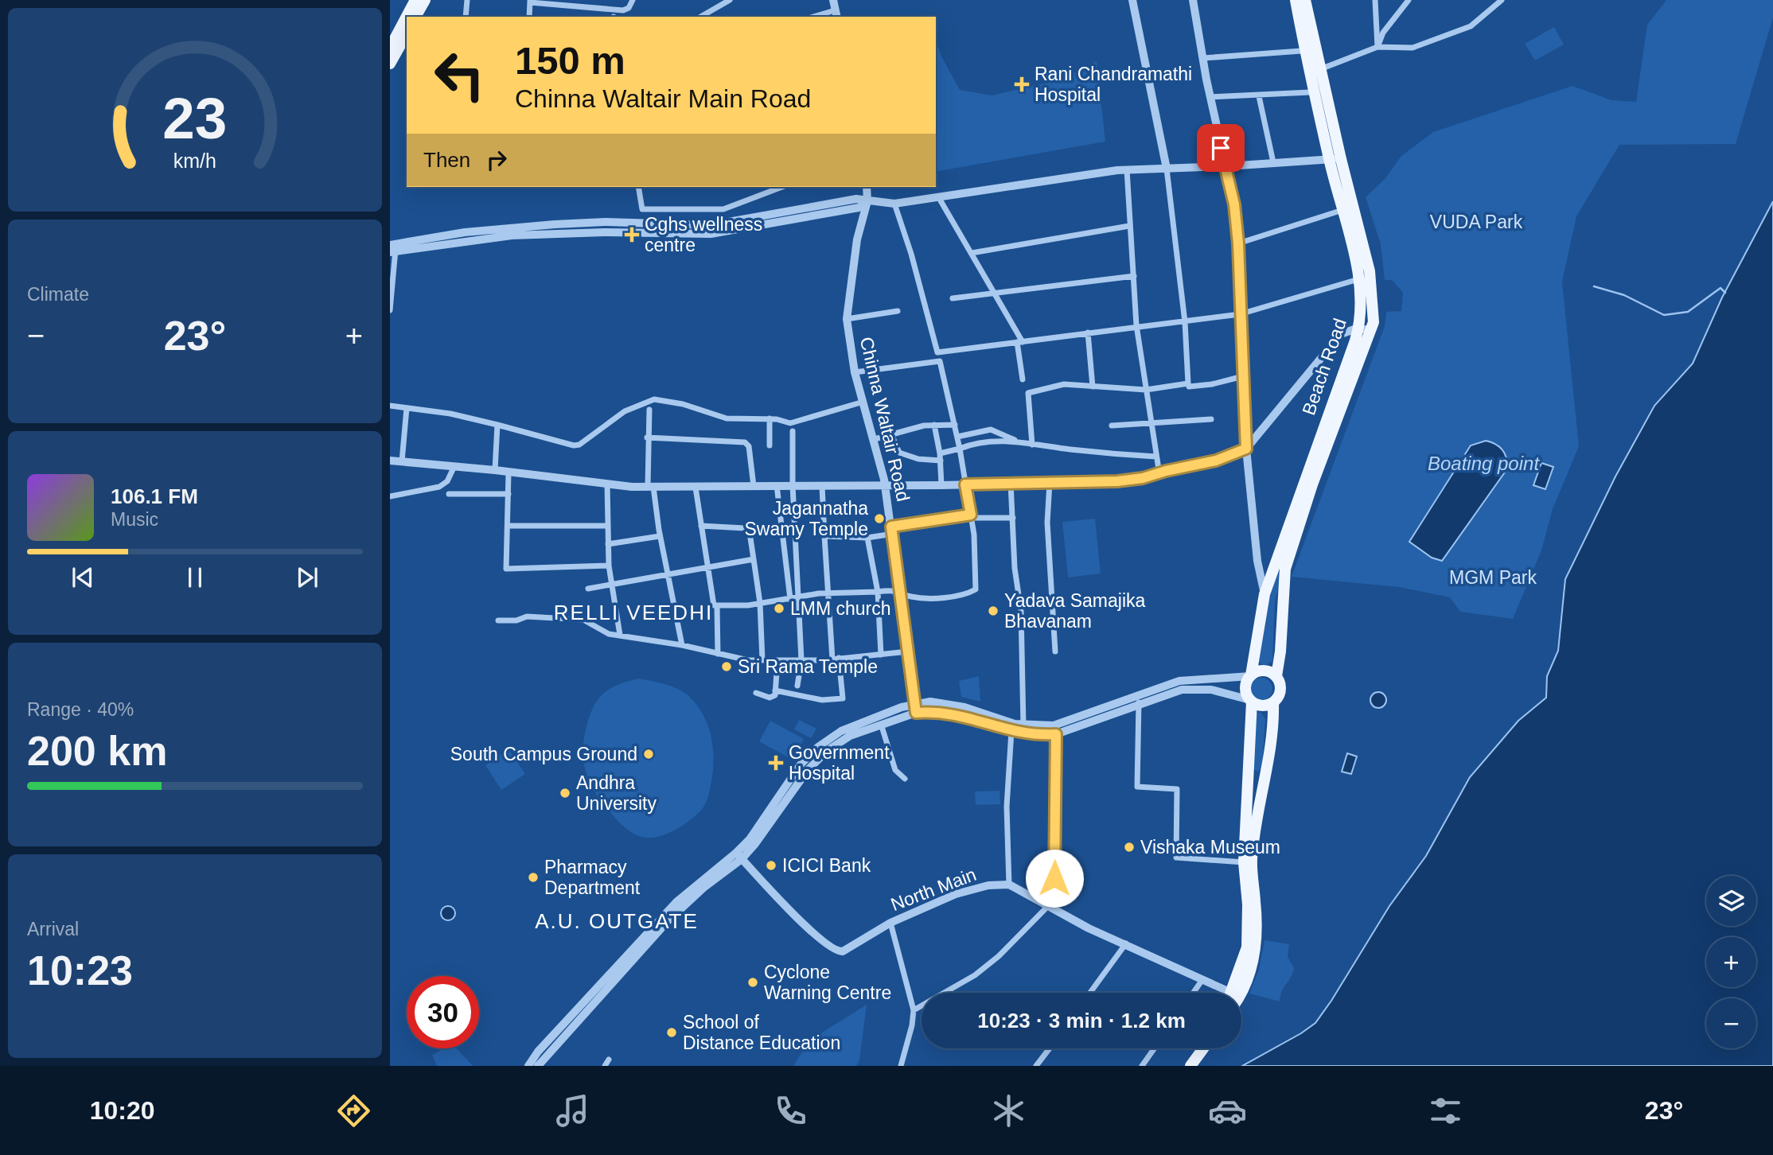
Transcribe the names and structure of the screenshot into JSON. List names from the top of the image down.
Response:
{
  "streets": {
    "main road": ["Beach Road"],
    "street": ["Chinna Waltair Road", "North Main"]
  },
  "districts": ["RELLI VEEDHI", "A.U. OUTGATE"],
  "water": ["Boating point"],
  "parks": ["VUDA Park", "MGM Park"],
  "places": {
    "health": ["Rani Chandramathi Hospital", "Cghs wellness centre", "Government Hospital"],
    "other": [
      "Jagannatha Swamy Temple",
      "LMM church",
      "Yadava Samajika Bhavanam",
      "Sri Rama Temple",
      "South Campus Ground",
      "Andhra University",
      "Vishaka Museum",
      "ICICI Bank",
      "Pharmacy Department",
      "Cyclone Warning Centre",
      "School of Distance Education"
    ]
  },
  "page": {
    "turn": ["150 m", "Chinna Waltair Main Road"],
    "then": "Then",
    "tile": [
      "Climate",
      ["Range · 40%", "200 km"],
      ["Arrival", "10:23"]
    ],
    "heat": ["−", "23°", "+"],
    "song": ["106.1 FM", "Music"],
    "map_buttons": ["+", "−"],
    "limit": "30",
    "trip": "10:23 · 3 min · 1.2 km",
    "tabs": ["10:20", "23°"],
    "gauge": ["23", "km/h"]
  }
}
